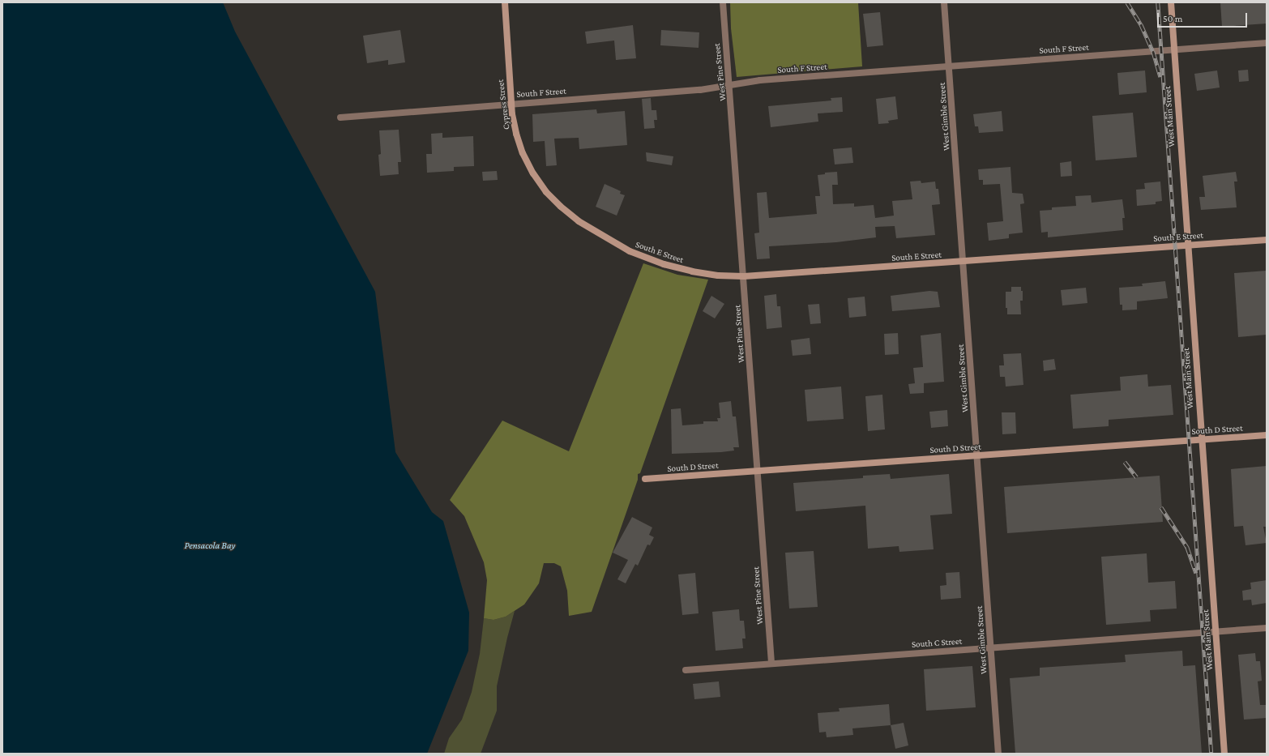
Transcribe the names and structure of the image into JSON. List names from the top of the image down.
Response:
{
  "streets": {
    "street": [
      "South F Street",
      "West Pine Street",
      "Cypress Street",
      "West Gimble Street",
      "West Main Street",
      "South E Street",
      "South D Street",
      "South C Street"
    ]
  },
  "crossings": [
    ["South F Street", "West Pine Street"],
    ["South F Street", "Cypress Street"],
    ["South F Street", "West Gimble Street"],
    ["South F Street", "West Main Street"],
    ["West Pine Street", "South E Street"],
    ["West Pine Street", "South D Street"],
    ["West Pine Street", "South C Street"],
    ["Cypress Street", "South E Street"],
    ["West Gimble Street", "South E Street"],
    ["West Gimble Street", "South D Street"],
    ["West Gimble Street", "South C Street"],
    ["West Main Street", "South E Street"],
    ["West Main Street", "South D Street"],
    ["West Main Street", "South C Street"]
  ],
  "water": ["Pensacola Bay"],
  "scale_bar": "50 m"
}
